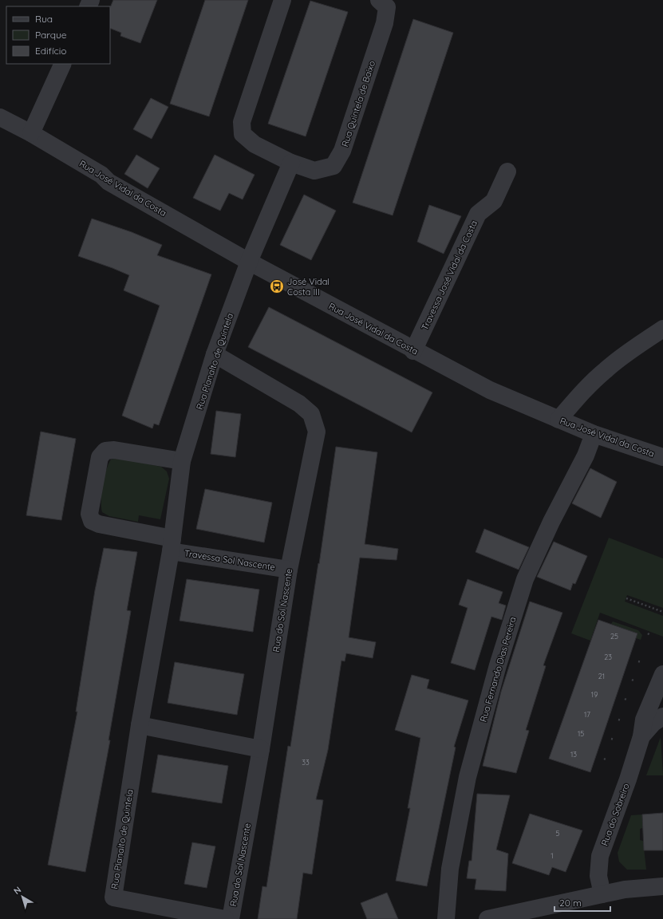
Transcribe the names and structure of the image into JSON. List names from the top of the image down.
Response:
{
  "streets": {
    "street": [
      "Rua Quintela de Baixo",
      "Rua José Vidal da Costa",
      "Travessa José Vidal da Costa",
      "Rua Planalto de Quintela",
      "Travessa Sol Nascente",
      "Rua do Sol Nascente",
      "Rua Fernando Dias Pereira",
      "Rua do Sobreiro"
    ]
  },
  "crossings": [
    ["Rua José Vidal da Costa", "Travessa José Vidal da Costa"],
    ["Rua José Vidal da Costa", "Rua Planalto de Quintela"],
    ["Rua José Vidal da Costa", "Rua Fernando Dias Pereira"],
    ["Rua Planalto de Quintela", "Travessa Sol Nascente"],
    ["Rua Planalto de Quintela", "Rua do Sol Nascente"],
    ["Travessa Sol Nascente", "Rua do Sol Nascente"]
  ],
  "places": {
    "bus stop": ["José Vidal Costa III"]
  },
  "house_numbers": [
    "25",
    "23",
    "21",
    "19",
    "17",
    "15",
    "13",
    "33",
    "5",
    "1"
  ],
  "legend": ["Rua", "Parque", "Edifício"],
  "scale_bar": "20 m",
  "north": "top left"
}
